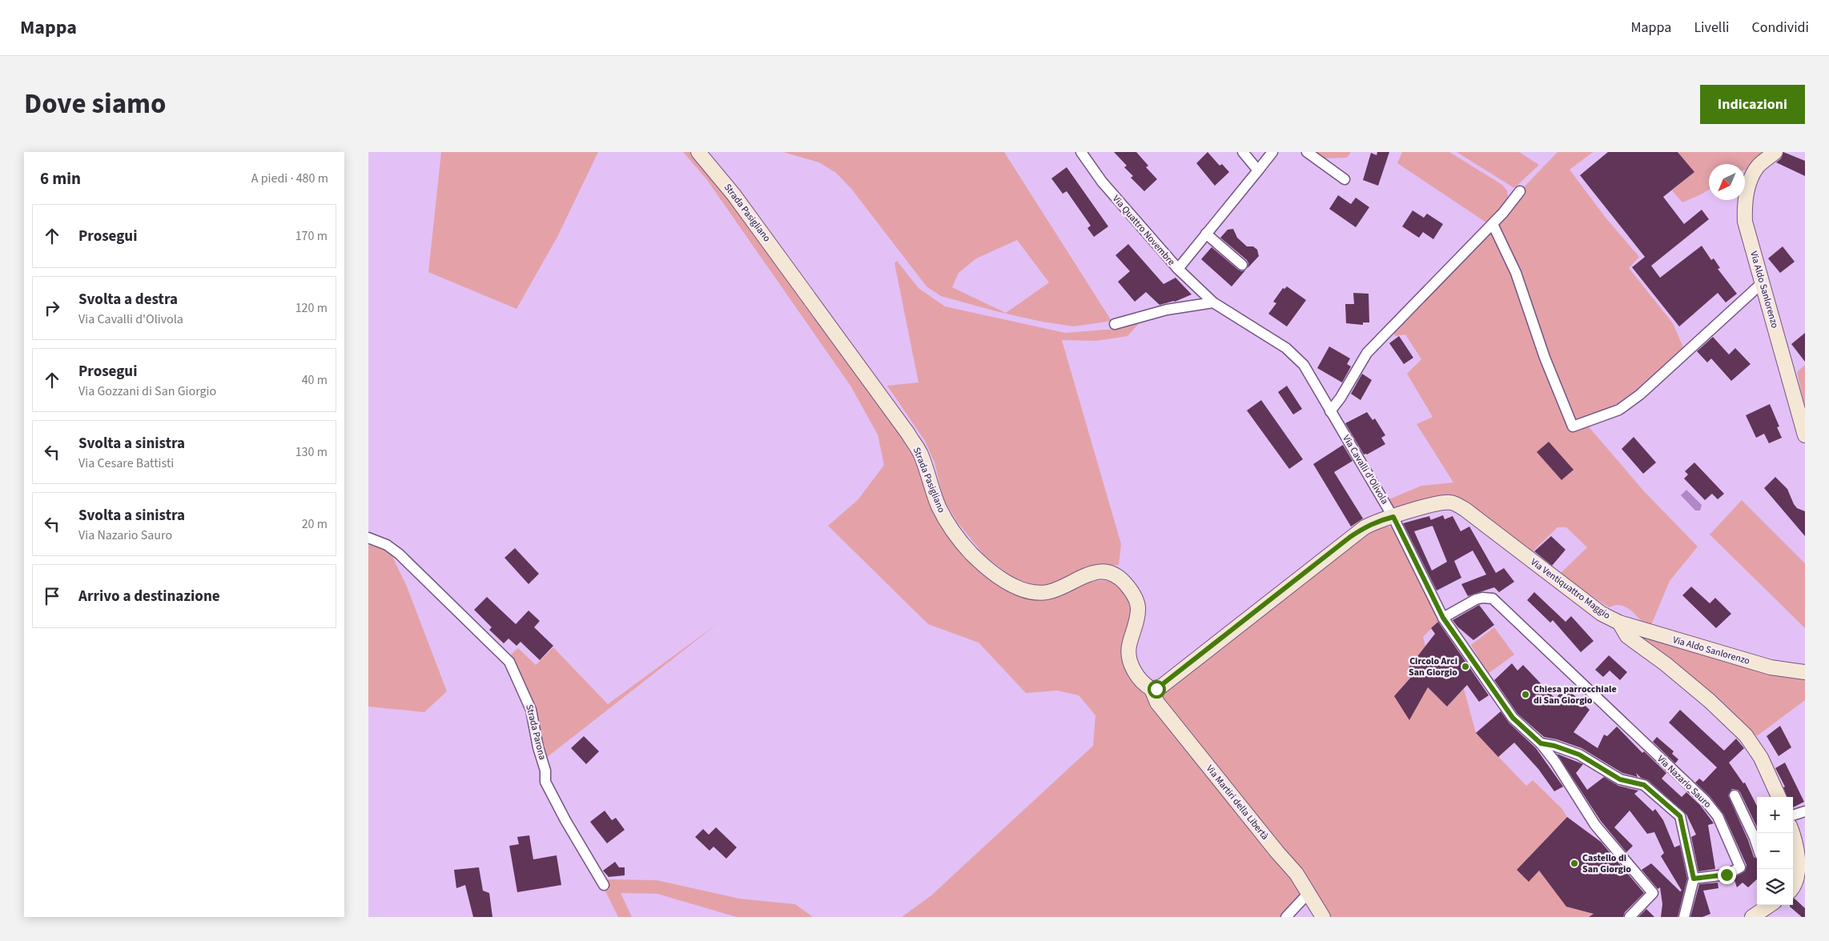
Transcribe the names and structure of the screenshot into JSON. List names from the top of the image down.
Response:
{
  "streets": {
    "street": [
      "Strada Pasigliano",
      "Via Quattro Novembre",
      "Via Aldo Sanlorenzo",
      "Via Cavalli d'Olivola",
      "Via Ventiquattro Maggio",
      "Strada Parona",
      "Via Nazario Sauro",
      "Via Martiri della Libertà"
    ]
  },
  "crossings": [
    ["Strada Pasigliano", "Via Martiri della Libertà"],
    ["Via Quattro Novembre", "Via Cavalli d'Olivola"],
    ["Via Aldo Sanlorenzo", "Via Ventiquattro Maggio"],
    ["Via Cavalli d'Olivola", "Via Ventiquattro Maggio"],
    ["Via Cavalli d'Olivola", "Via Nazario Sauro"]
  ],
  "places": ["Circolo Arci San Giorgio", "Chiesa parrocchiale di San Giorgio", "Castello di San Giorgio"],
  "north": "bottom left",
  "page": {
    "header": "Mappa",
    "nav": ["Mappa", "Livelli", "Condividi"],
    "title": "Dove siamo",
    "buttons": "Indicazioni",
    "heading": ["6 min", "A piedi · 480 m"],
    "list": [
      ["Prosegui", "170 m"],
      ["Svolta a destra", "Via Cavalli d'Olivola", "120 m"],
      ["Prosegui", "Via Gozzani di San Giorgio", "40 m"],
      ["Svolta a sinistra", "Via Cesare Battisti", "130 m"],
      ["Svolta a sinistra", "Via Nazario Sauro", "20 m"],
      "Arrivo a destinazione"
    ],
    "map_buttons": ["+", "−"]
  }
}
